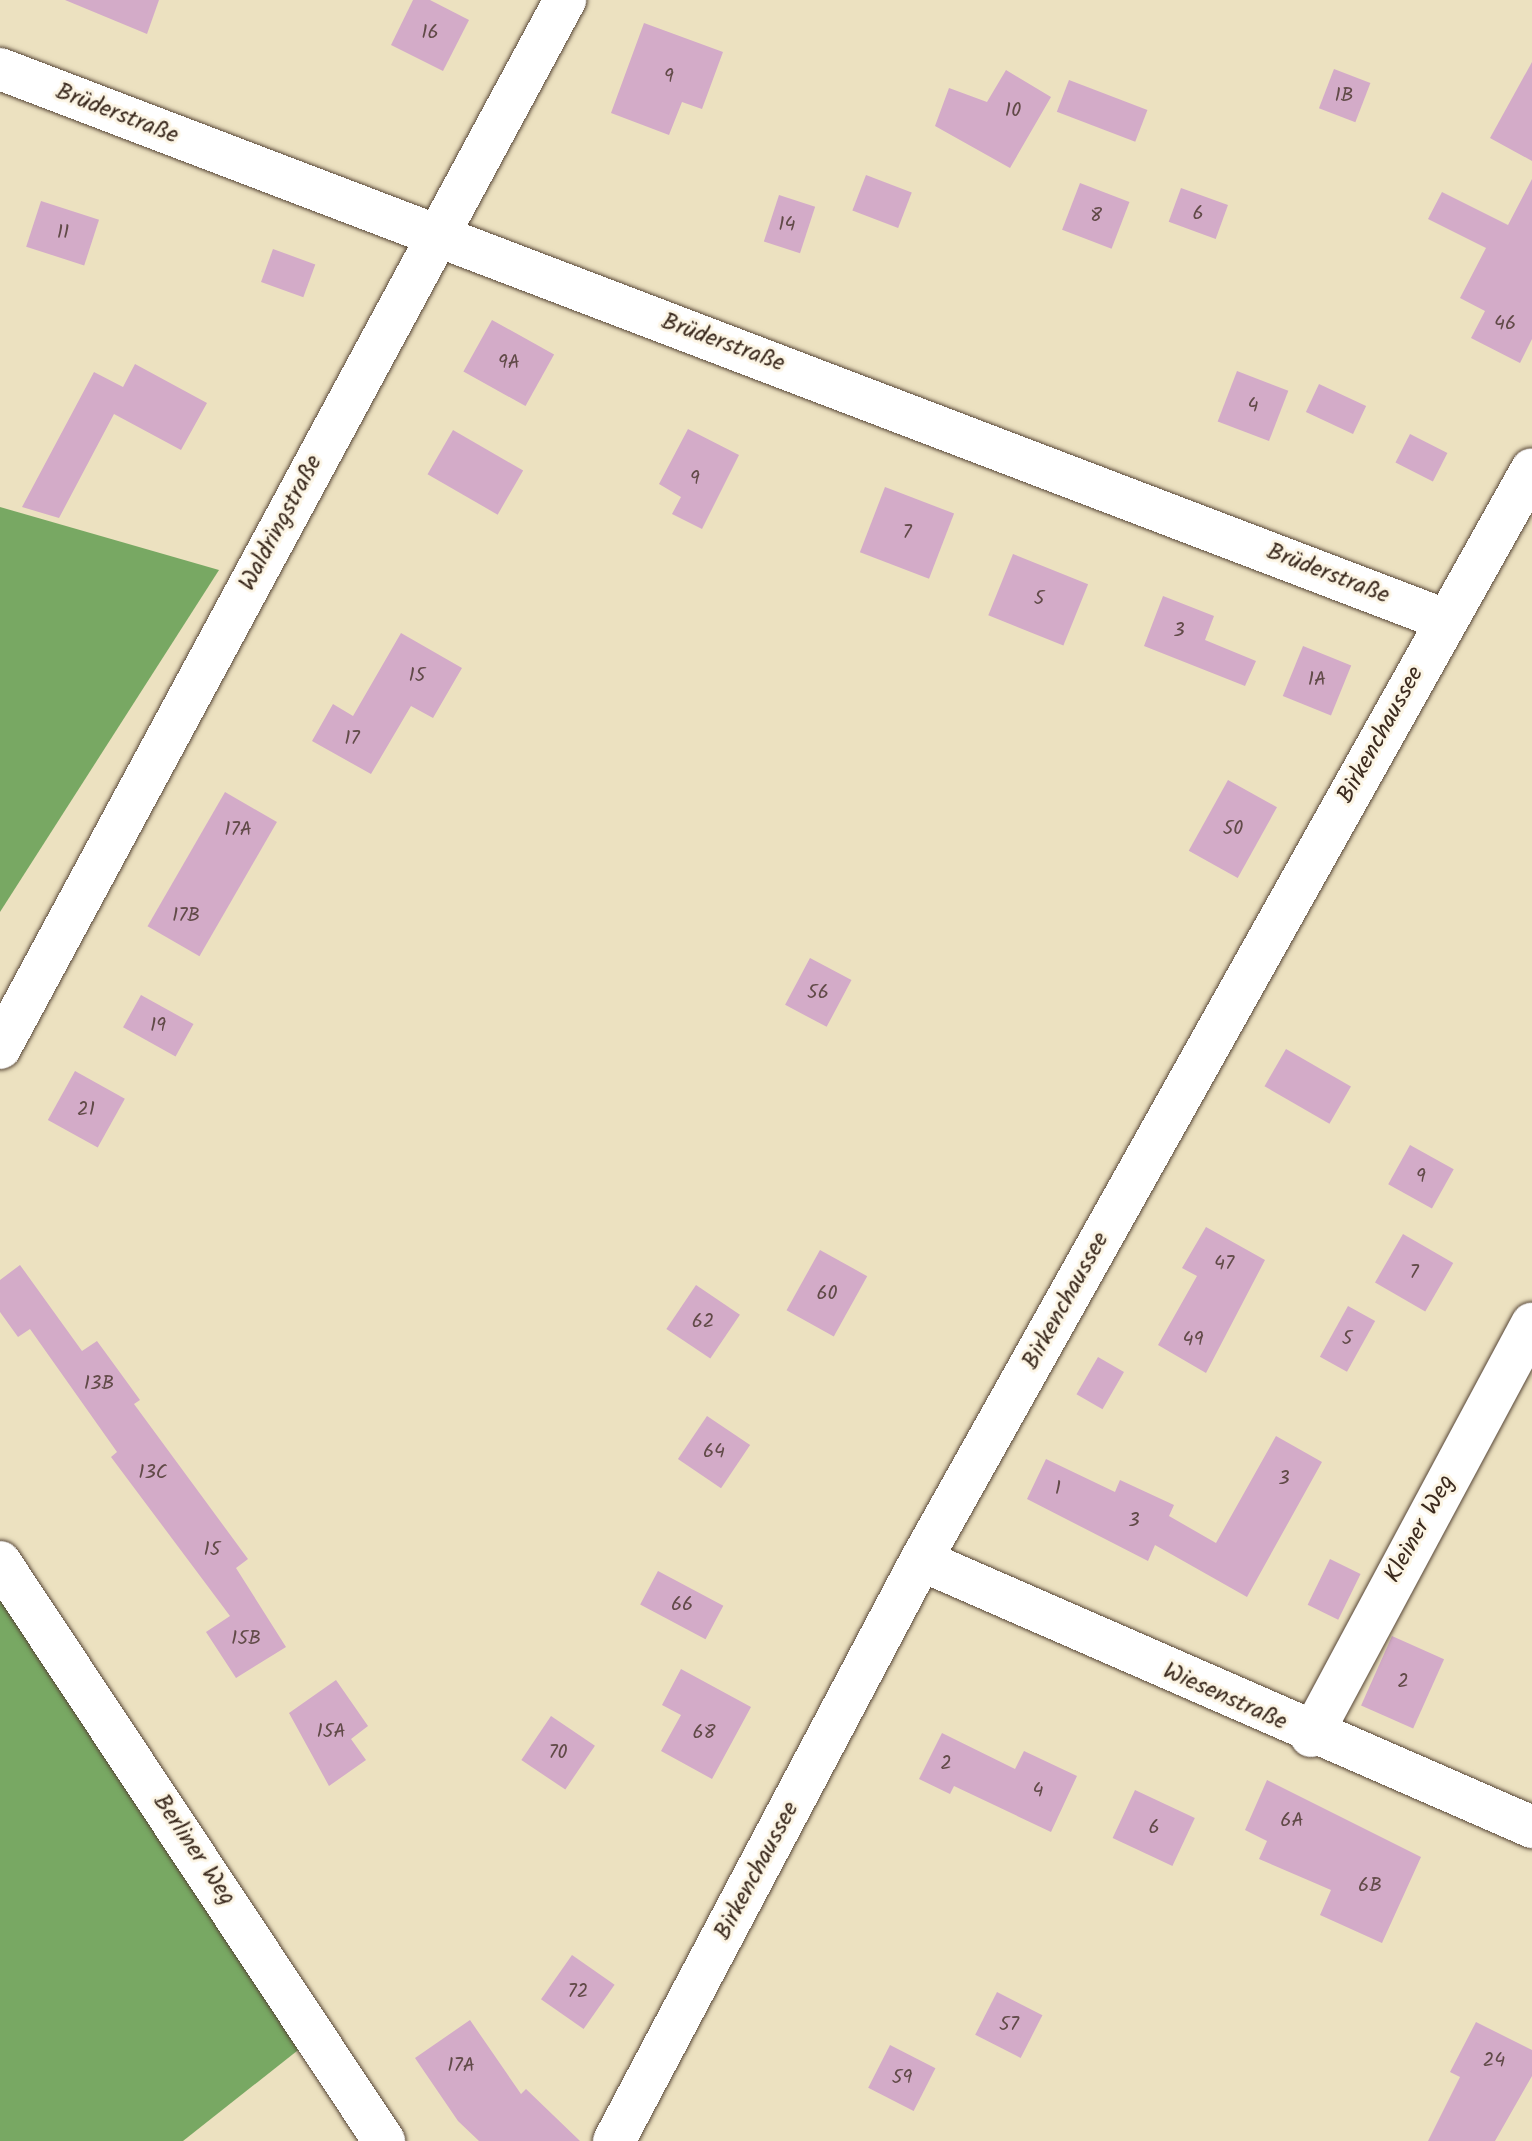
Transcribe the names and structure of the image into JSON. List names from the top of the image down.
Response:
{
  "streets": {
    "street": [
      "Brüderstraße",
      "Waldringstraße",
      "Birkenchaussee",
      "Kleiner Weg",
      "Wiesenstraße",
      "Berliner Weg"
    ]
  },
  "crossings": [
    ["Brüderstraße", "Waldringstraße"],
    ["Brüderstraße", "Birkenchaussee"],
    ["Birkenchaussee", "Wiesenstraße"],
    ["Kleiner Weg", "Wiesenstraße"]
  ],
  "house_numbers": [
    "16",
    "9",
    "1B",
    "10",
    "6",
    "8",
    "14",
    "11",
    "46",
    "9A",
    "4",
    "9",
    "7",
    "5",
    "3",
    "15",
    "1A",
    "17",
    "50",
    "17A",
    "17B",
    "56",
    "19",
    "21",
    "9",
    "47",
    "7",
    "60",
    "62",
    "5",
    "49",
    "13B",
    "64",
    "13C",
    "3",
    "1",
    "3",
    "15",
    "66",
    "15B",
    "2",
    "15A",
    "68",
    "70",
    "2",
    "4",
    "6A",
    "6",
    "6B",
    "72",
    "57",
    "24",
    "17A",
    "59"
  ]
}
